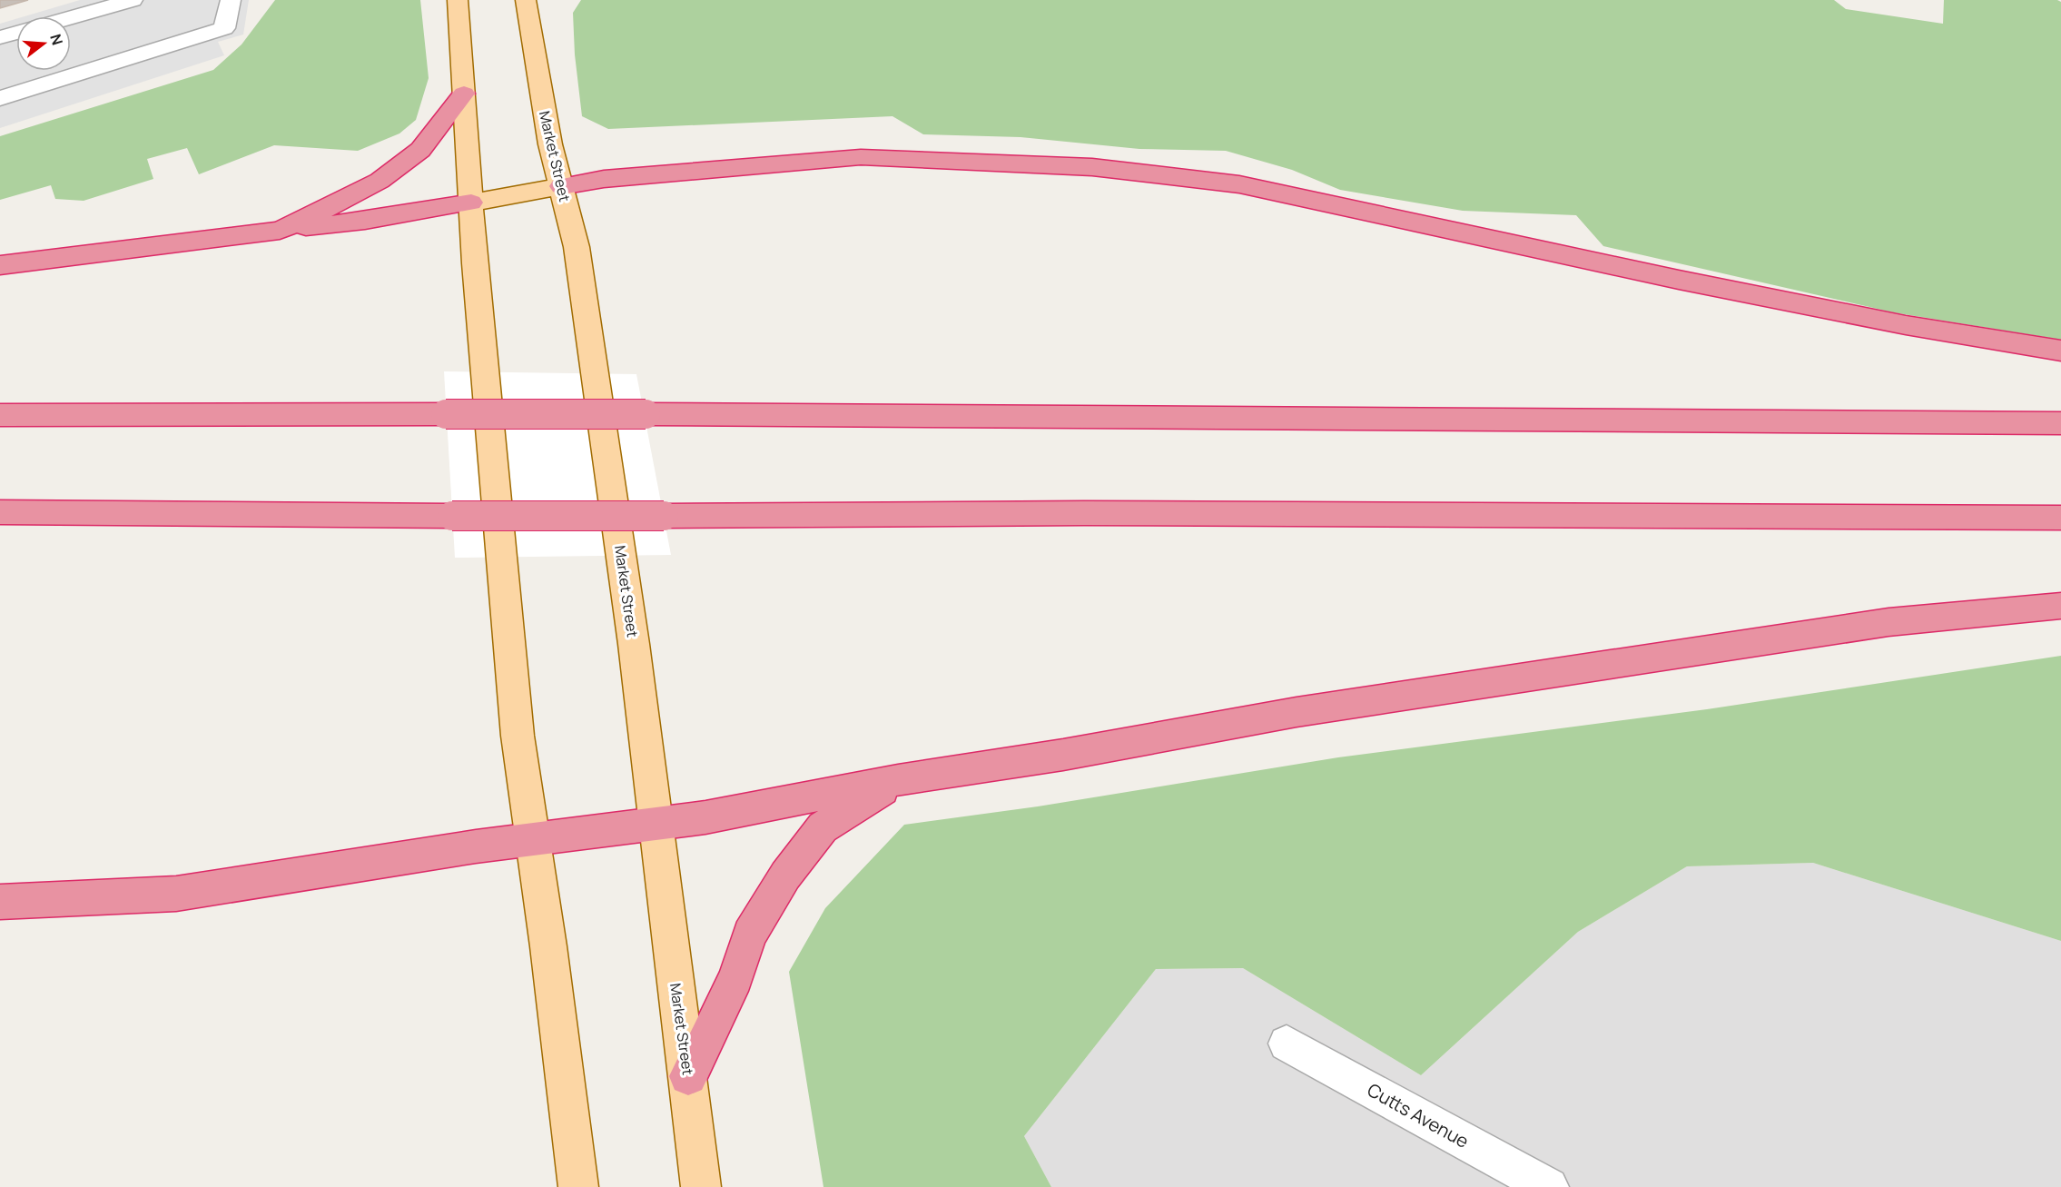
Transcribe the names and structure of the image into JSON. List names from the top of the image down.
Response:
{
  "streets": {
    "main road": ["Market Street"],
    "street": ["Cutts Avenue"]
  },
  "north": "right"
}
